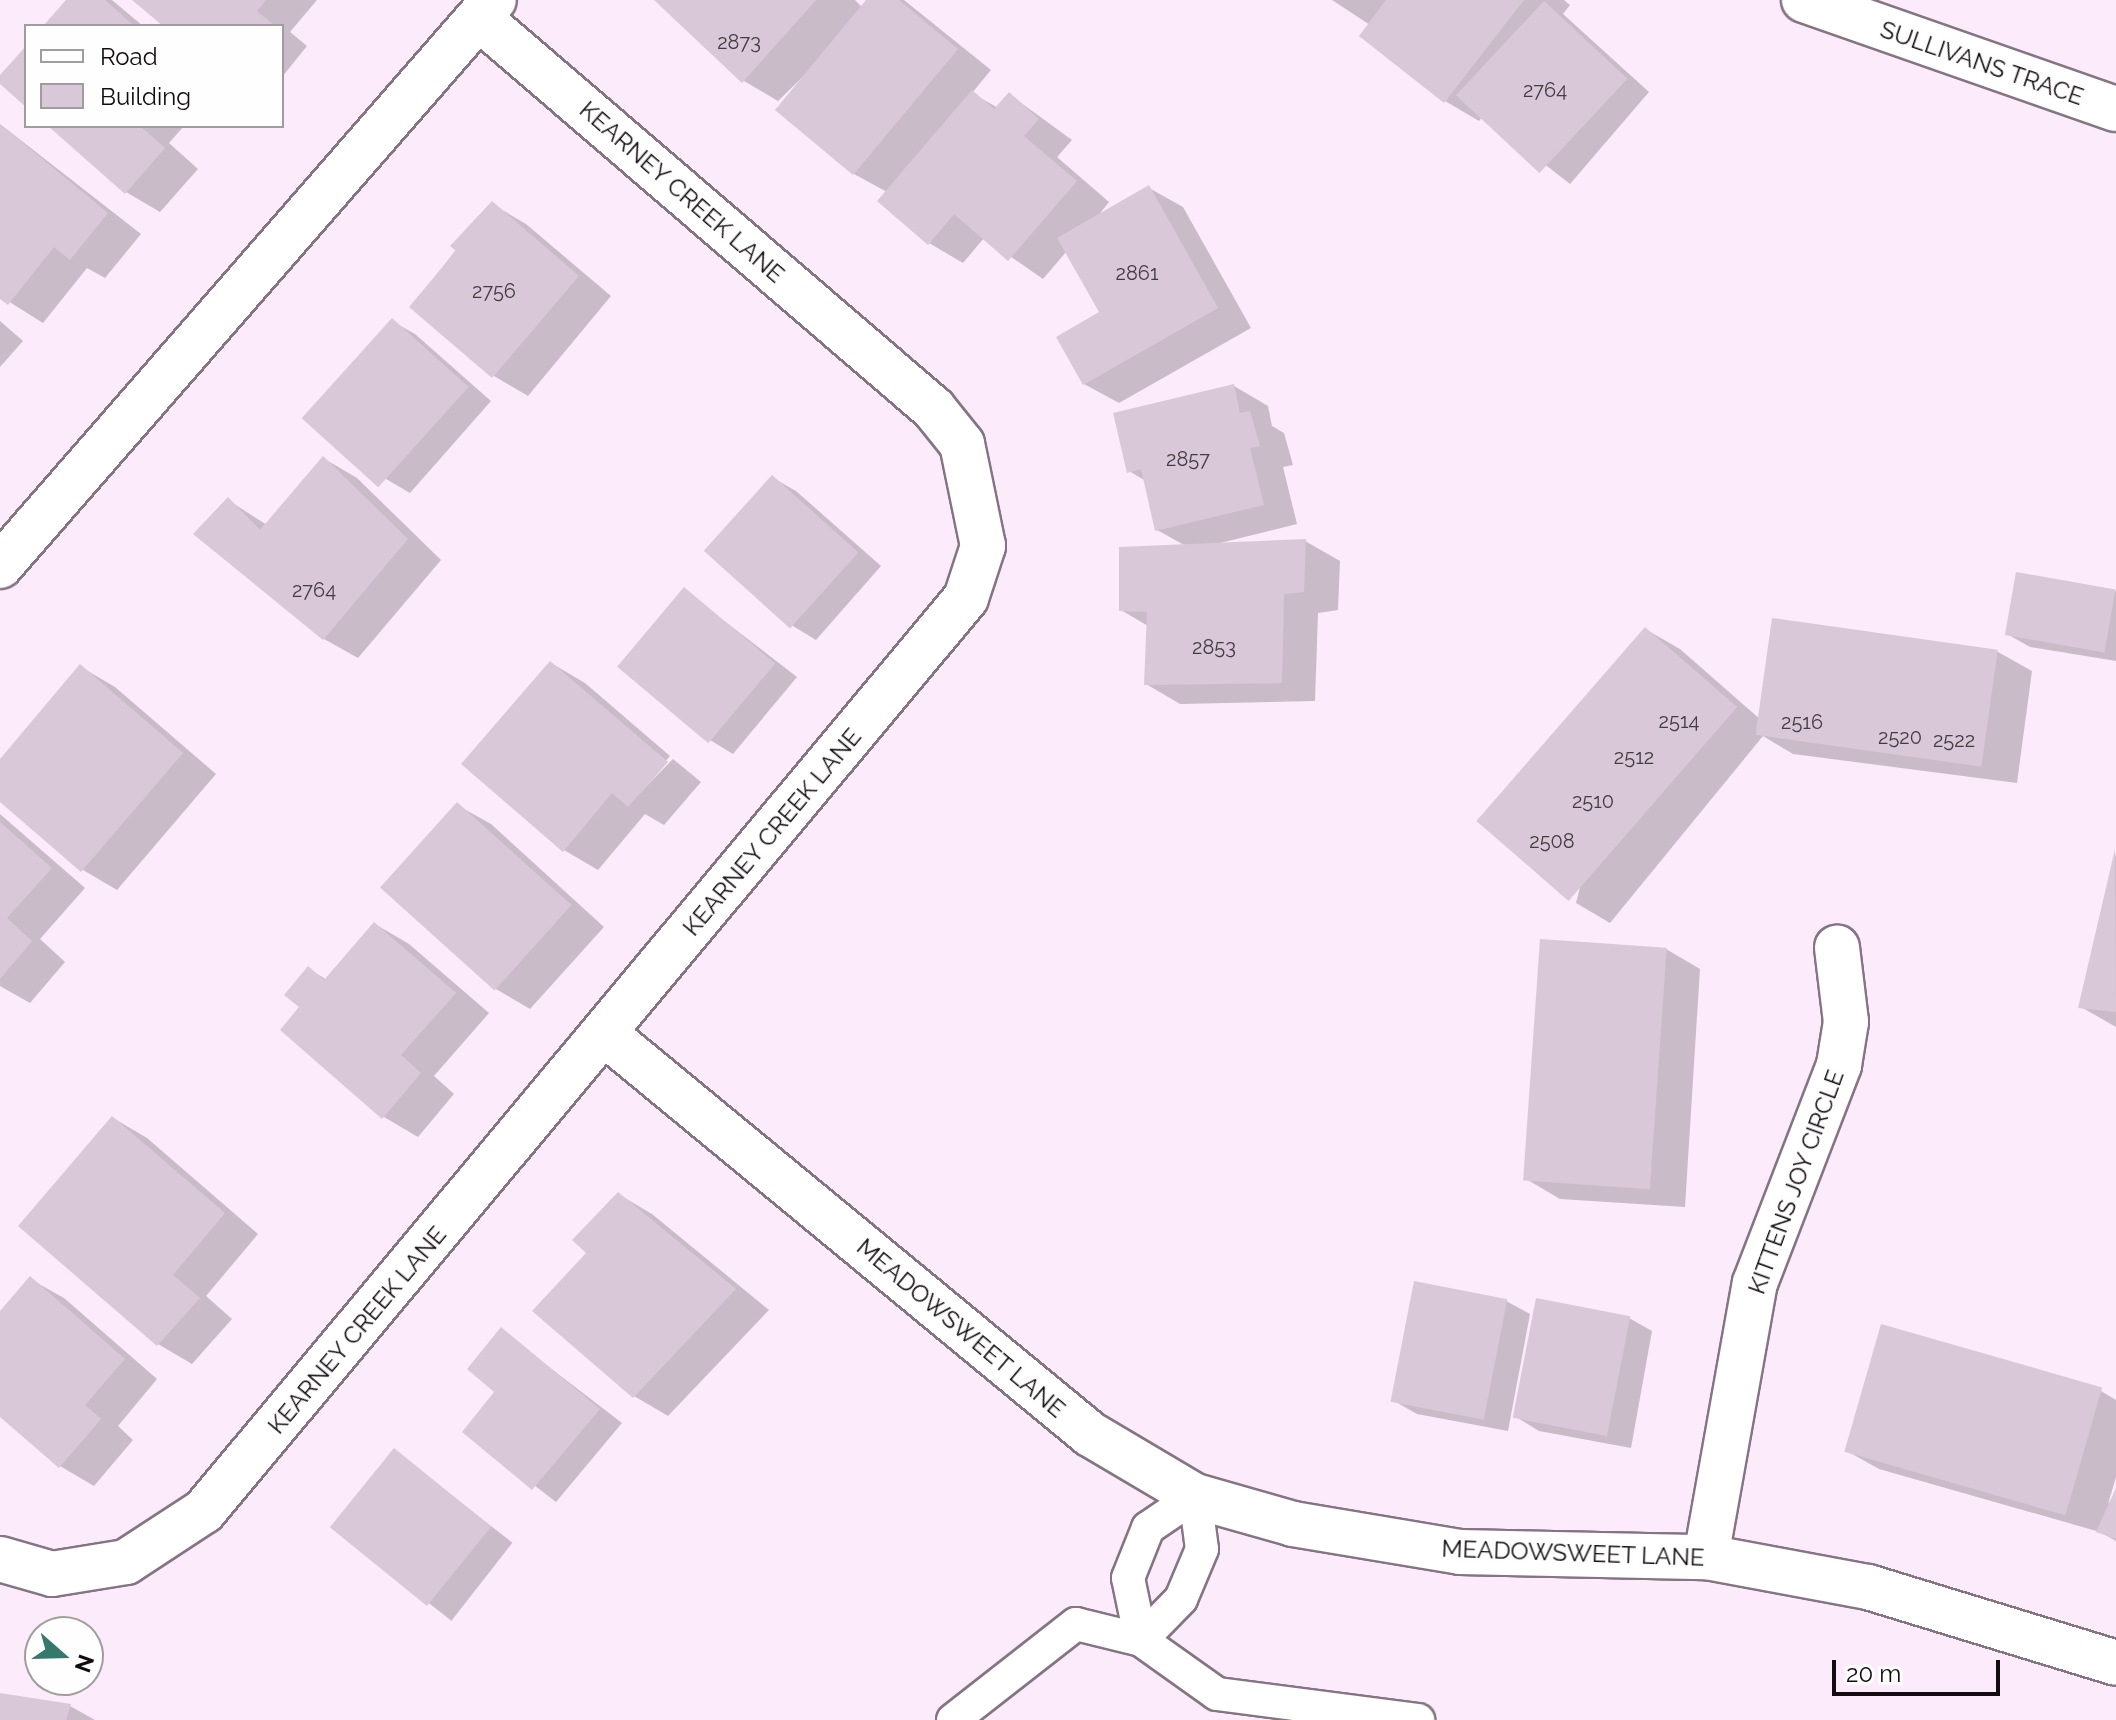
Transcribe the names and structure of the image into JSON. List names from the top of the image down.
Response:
{
  "streets": {
    "street": [
      "SULLIVANS TRACE",
      "KEARNEY CREEK LANE",
      "KITTENS JOY CIRCLE",
      "MEADOWSWEET LANE"
    ]
  },
  "crossings": [
    ["KEARNEY CREEK LANE", "MEADOWSWEET LANE"],
    ["KITTENS JOY CIRCLE", "MEADOWSWEET LANE"]
  ],
  "house_numbers": [
    "2873",
    "2764",
    "2861",
    "2756",
    "2857",
    "2764",
    "2853",
    "2514",
    "2516",
    "2520",
    "2522",
    "2512",
    "2510",
    "2508"
  ],
  "legend": ["Road", "Building"],
  "scale_bar": "20 m",
  "north": "right"
}
